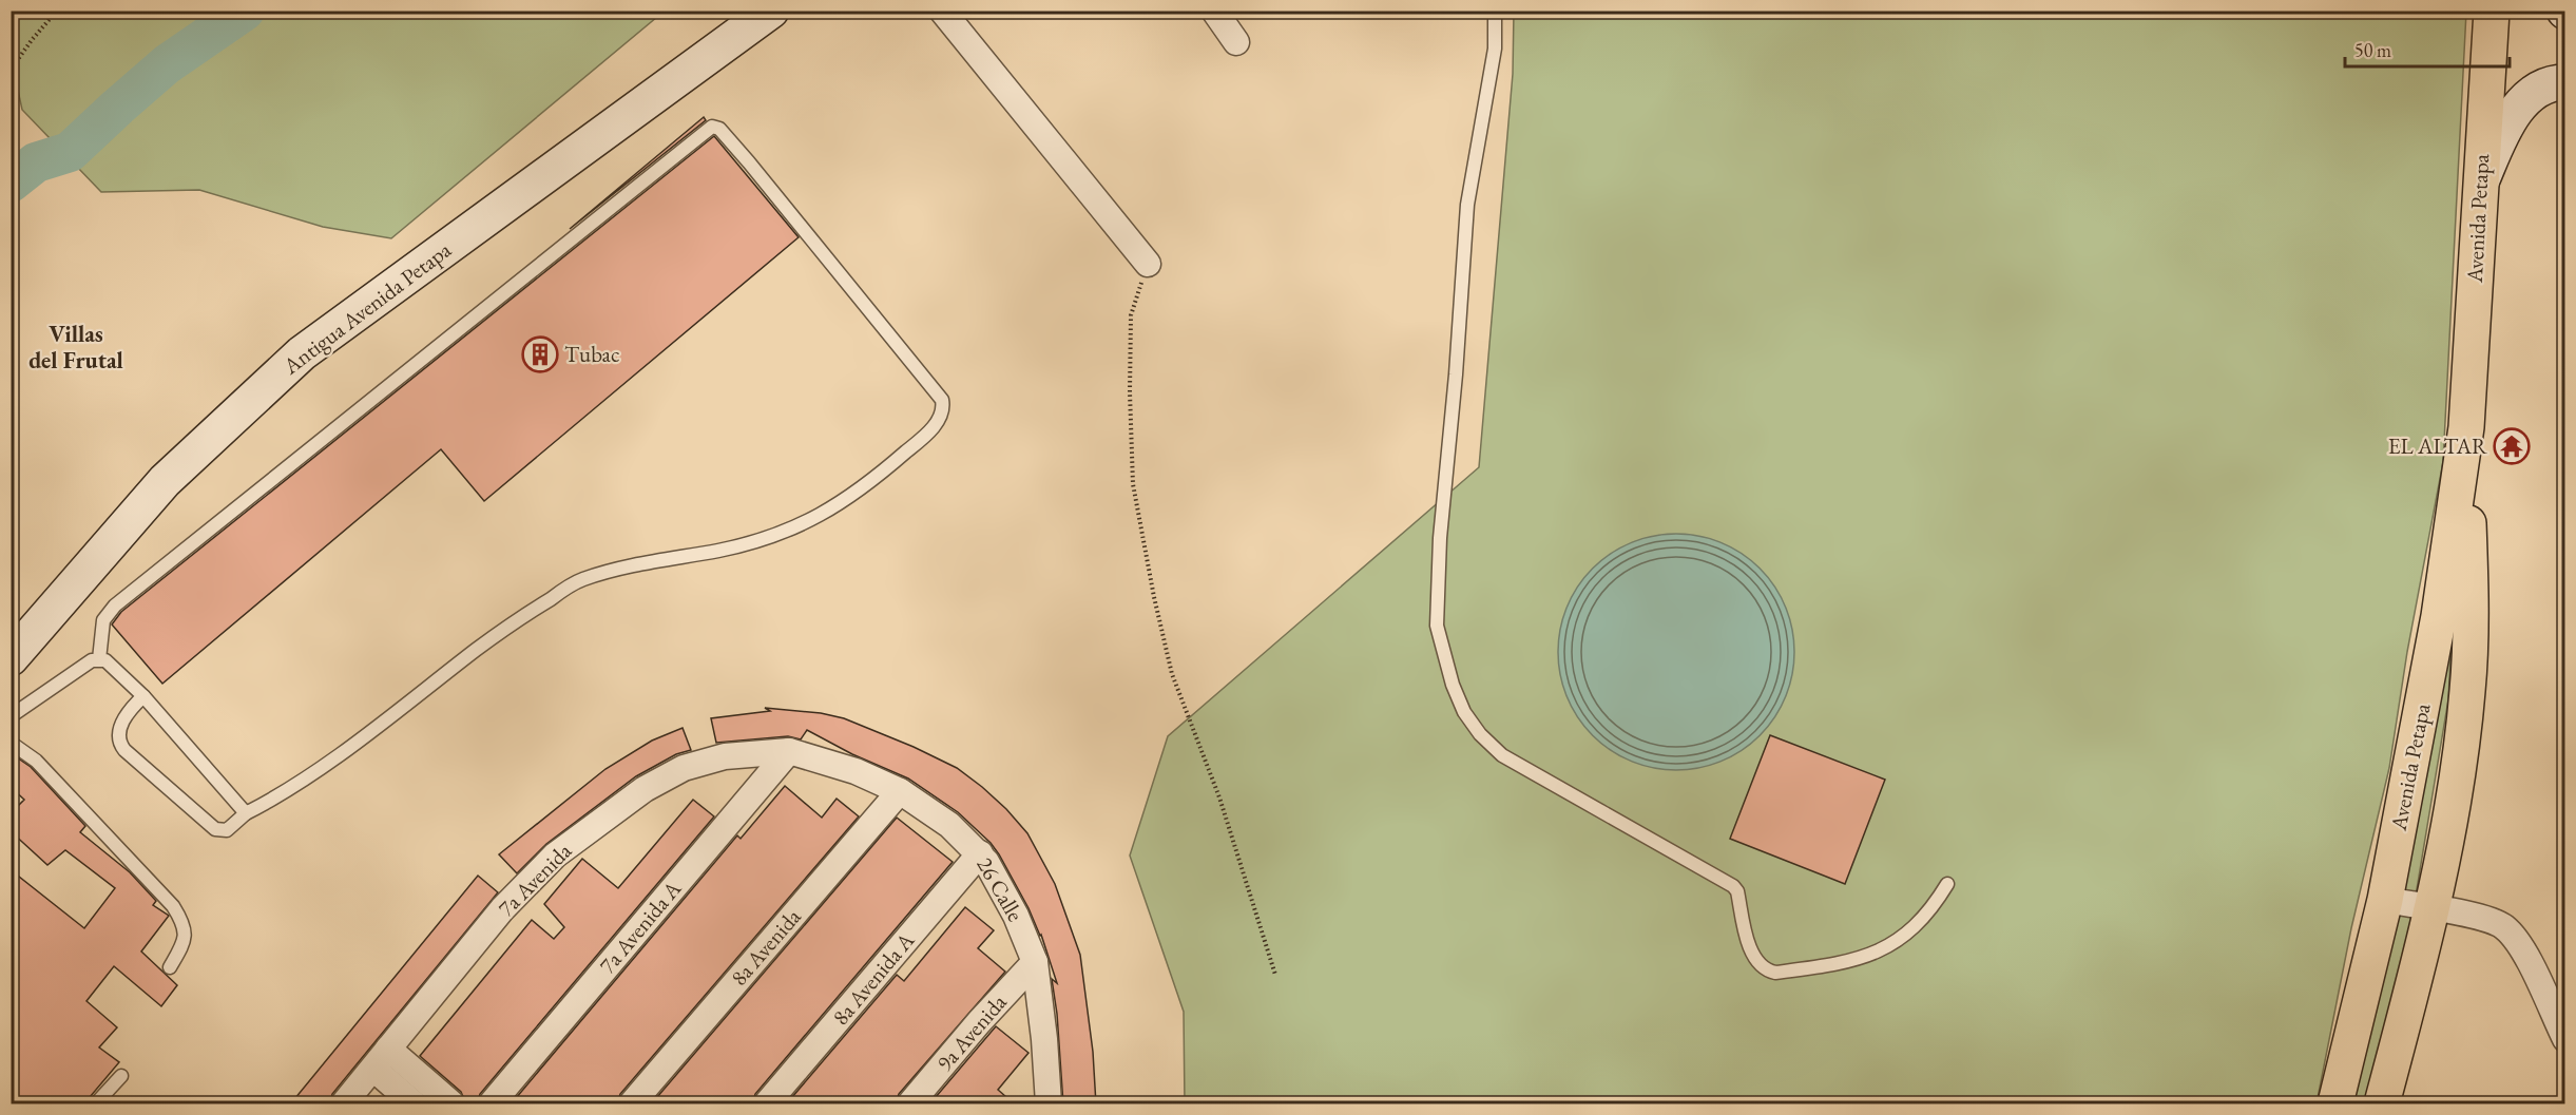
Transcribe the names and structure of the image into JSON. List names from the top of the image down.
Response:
{
  "streets": {
    "main road": ["Avenida Petapa", "Antigua Avenida Petapa"],
    "street": [
      "7a Avenida",
      "26 Calle",
      "7a Avenida A",
      "8a Avenida",
      "8a Avenida A",
      "9a Avenida"
    ]
  },
  "crossings": [
    ["7a Avenida", "26 Calle"],
    ["7a Avenida", "7a Avenida A"],
    ["26 Calle", "7a Avenida A"],
    ["26 Calle", "8a Avenida"],
    ["26 Calle", "8a Avenida A"],
    ["26 Calle", "9a Avenida"]
  ],
  "districts": ["Villas del Frutal"],
  "places": {
    "building": ["Tubac"],
    "temple": ["EL ALTAR"]
  },
  "scale_bar": "50 m"
}
